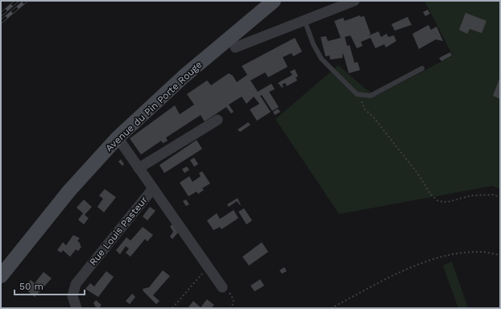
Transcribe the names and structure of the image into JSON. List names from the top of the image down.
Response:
{
  "streets": {
    "main road": ["Avenue du Pin Porte Rouge"],
    "street": ["Rue Louis Pasteur"]
  },
  "crossings": [
    ["Avenue du Pin Porte Rouge", "Rue Louis Pasteur"]
  ],
  "scale_bar": "50 m"
}
